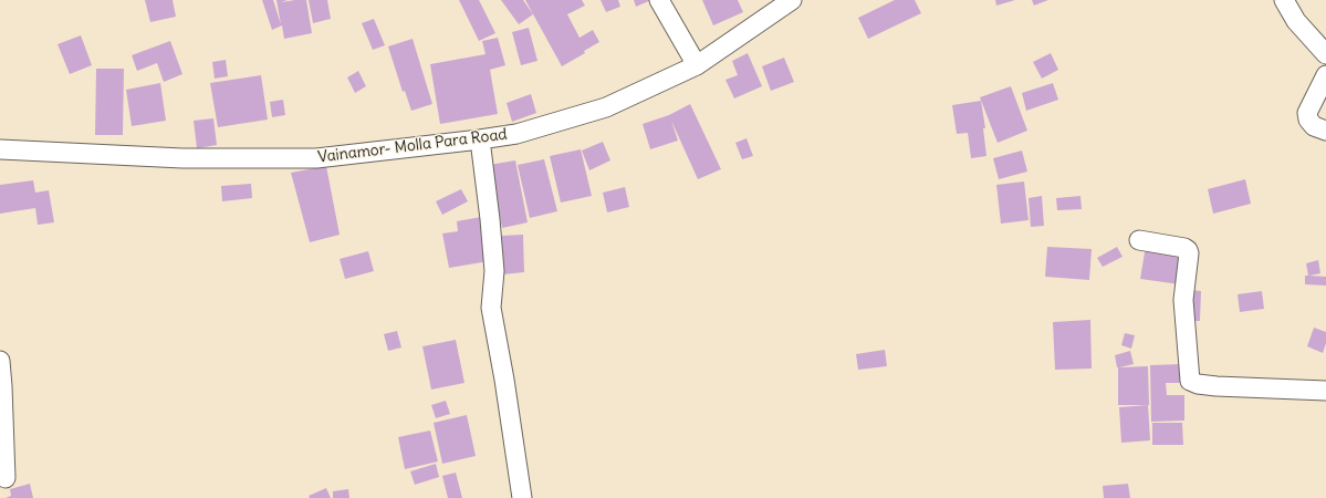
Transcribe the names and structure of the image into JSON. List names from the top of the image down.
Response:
{
  "streets": {
    "street": ["Vainamor- Molla Para Road"]
  }
}
